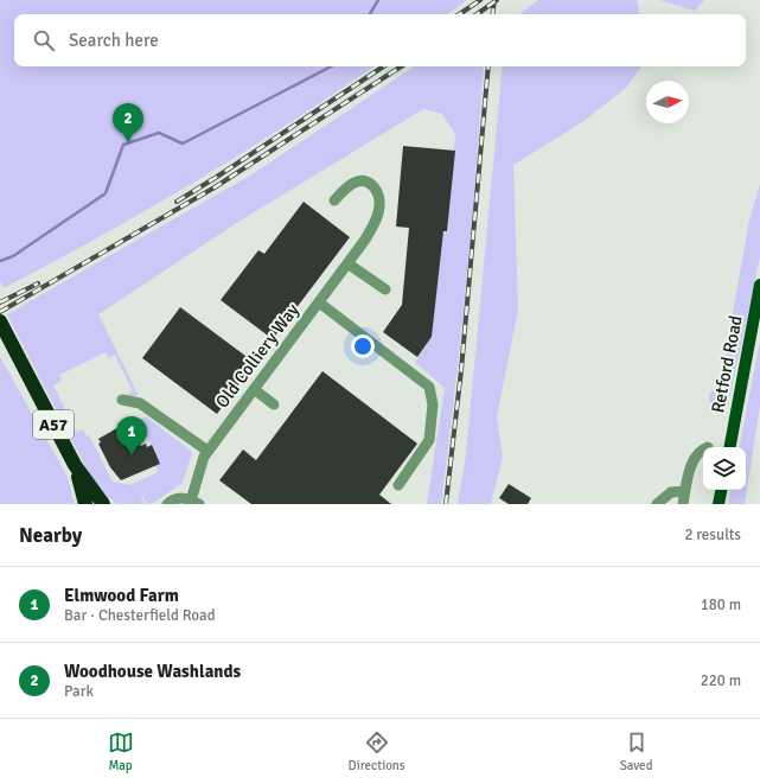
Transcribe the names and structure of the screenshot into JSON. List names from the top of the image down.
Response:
{
  "streets": {
    "highway": ["A57"],
    "main road": ["Retford Road"],
    "street": ["Old Colliery Way"]
  },
  "north": "right",
  "page": {
    "search": "Search here",
    "pins": ["2", "1"],
    "heading": ["Nearby", "2 results"],
    "list": [
      {
        "mark": "1",
        "name": "Elmwood Farm",
        "note": "Bar · Chesterfield Road",
        "value": "180 m"
      },
      {
        "mark": "2",
        "name": "Woodhouse Washlands",
        "note": "Park",
        "value": "220 m"
      }
    ],
    "nav": ["Map", "Directions", "Saved"]
  }
}
